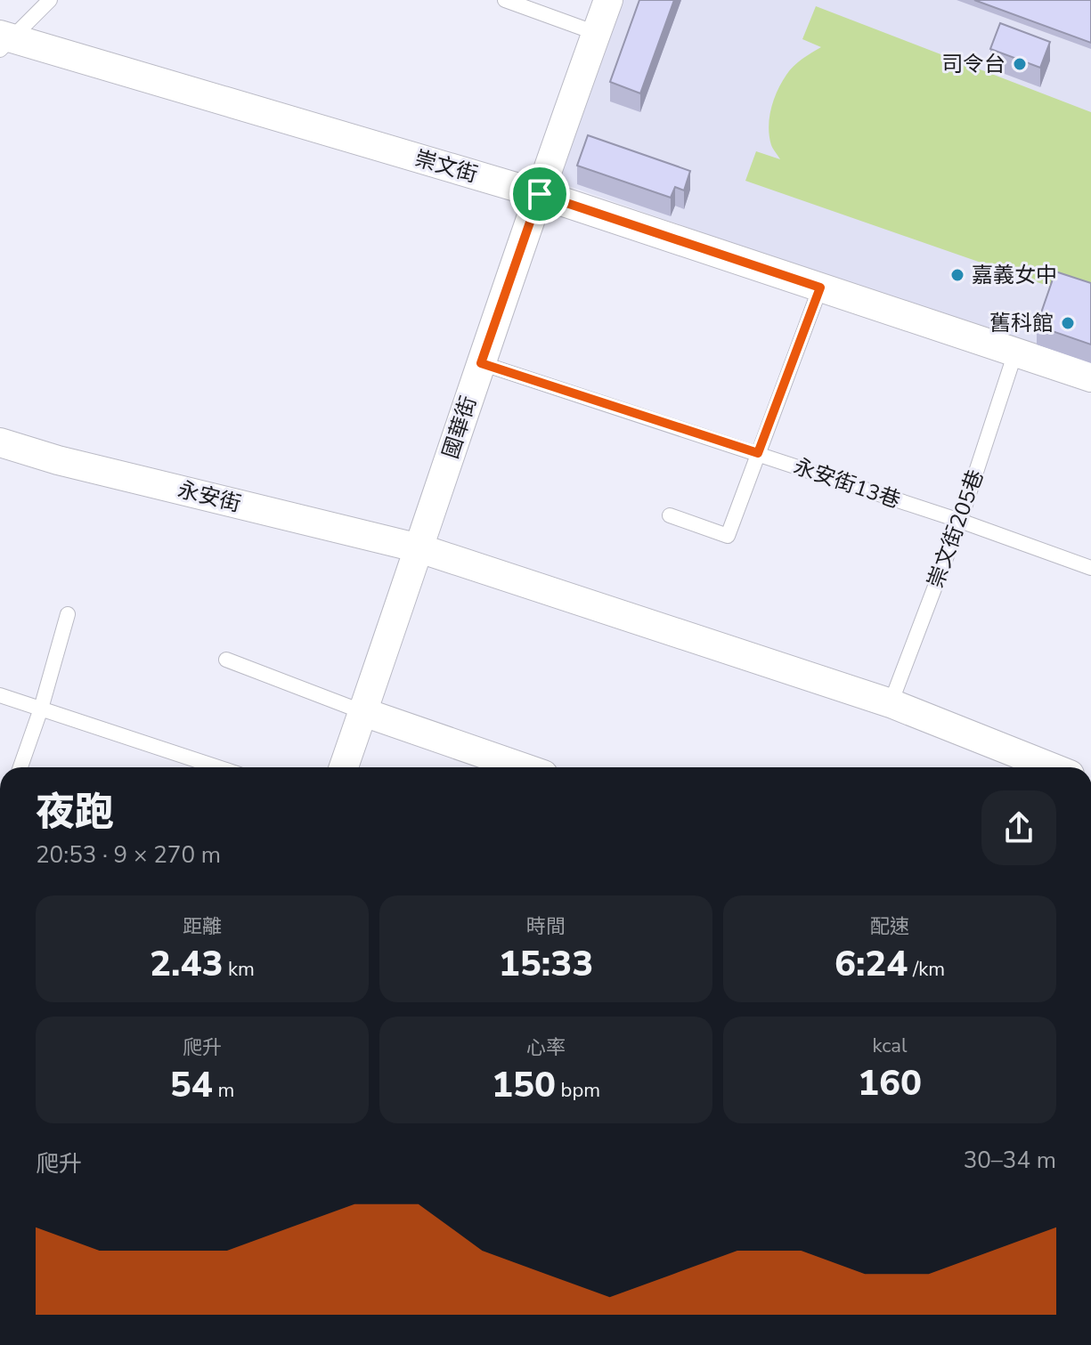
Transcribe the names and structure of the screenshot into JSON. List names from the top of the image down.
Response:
{
  "streets": {
    "street": ["崇文街", "國華街", "永安街"],
    "lane": ["永安街13巷", "崇文街205巷"]
  },
  "crossings": [
    ["崇文街", "國華街"],
    ["崇文街", "崇文街205巷"],
    ["國華街", "永安街13巷"],
    ["國華街", "永安街"],
    ["永安街13巷", "崇文街205巷"],
    ["永安街", "崇文街205巷"]
  ],
  "places": ["司令台", "嘉義女中", "舊科館"],
  "page": {
    "heading": ["夜跑", "20:53 · 9 × 270 m"],
    "stats": [
      ["距離", "2.43 km"],
      ["時間", "15:33"],
      ["配速", "6:24 /km"],
      ["爬升", "54 m"],
      ["心率", "150 bpm"],
      ["kcal", "160"]
    ],
    "chart": ["爬升", "30–34 m"]
  }
}
